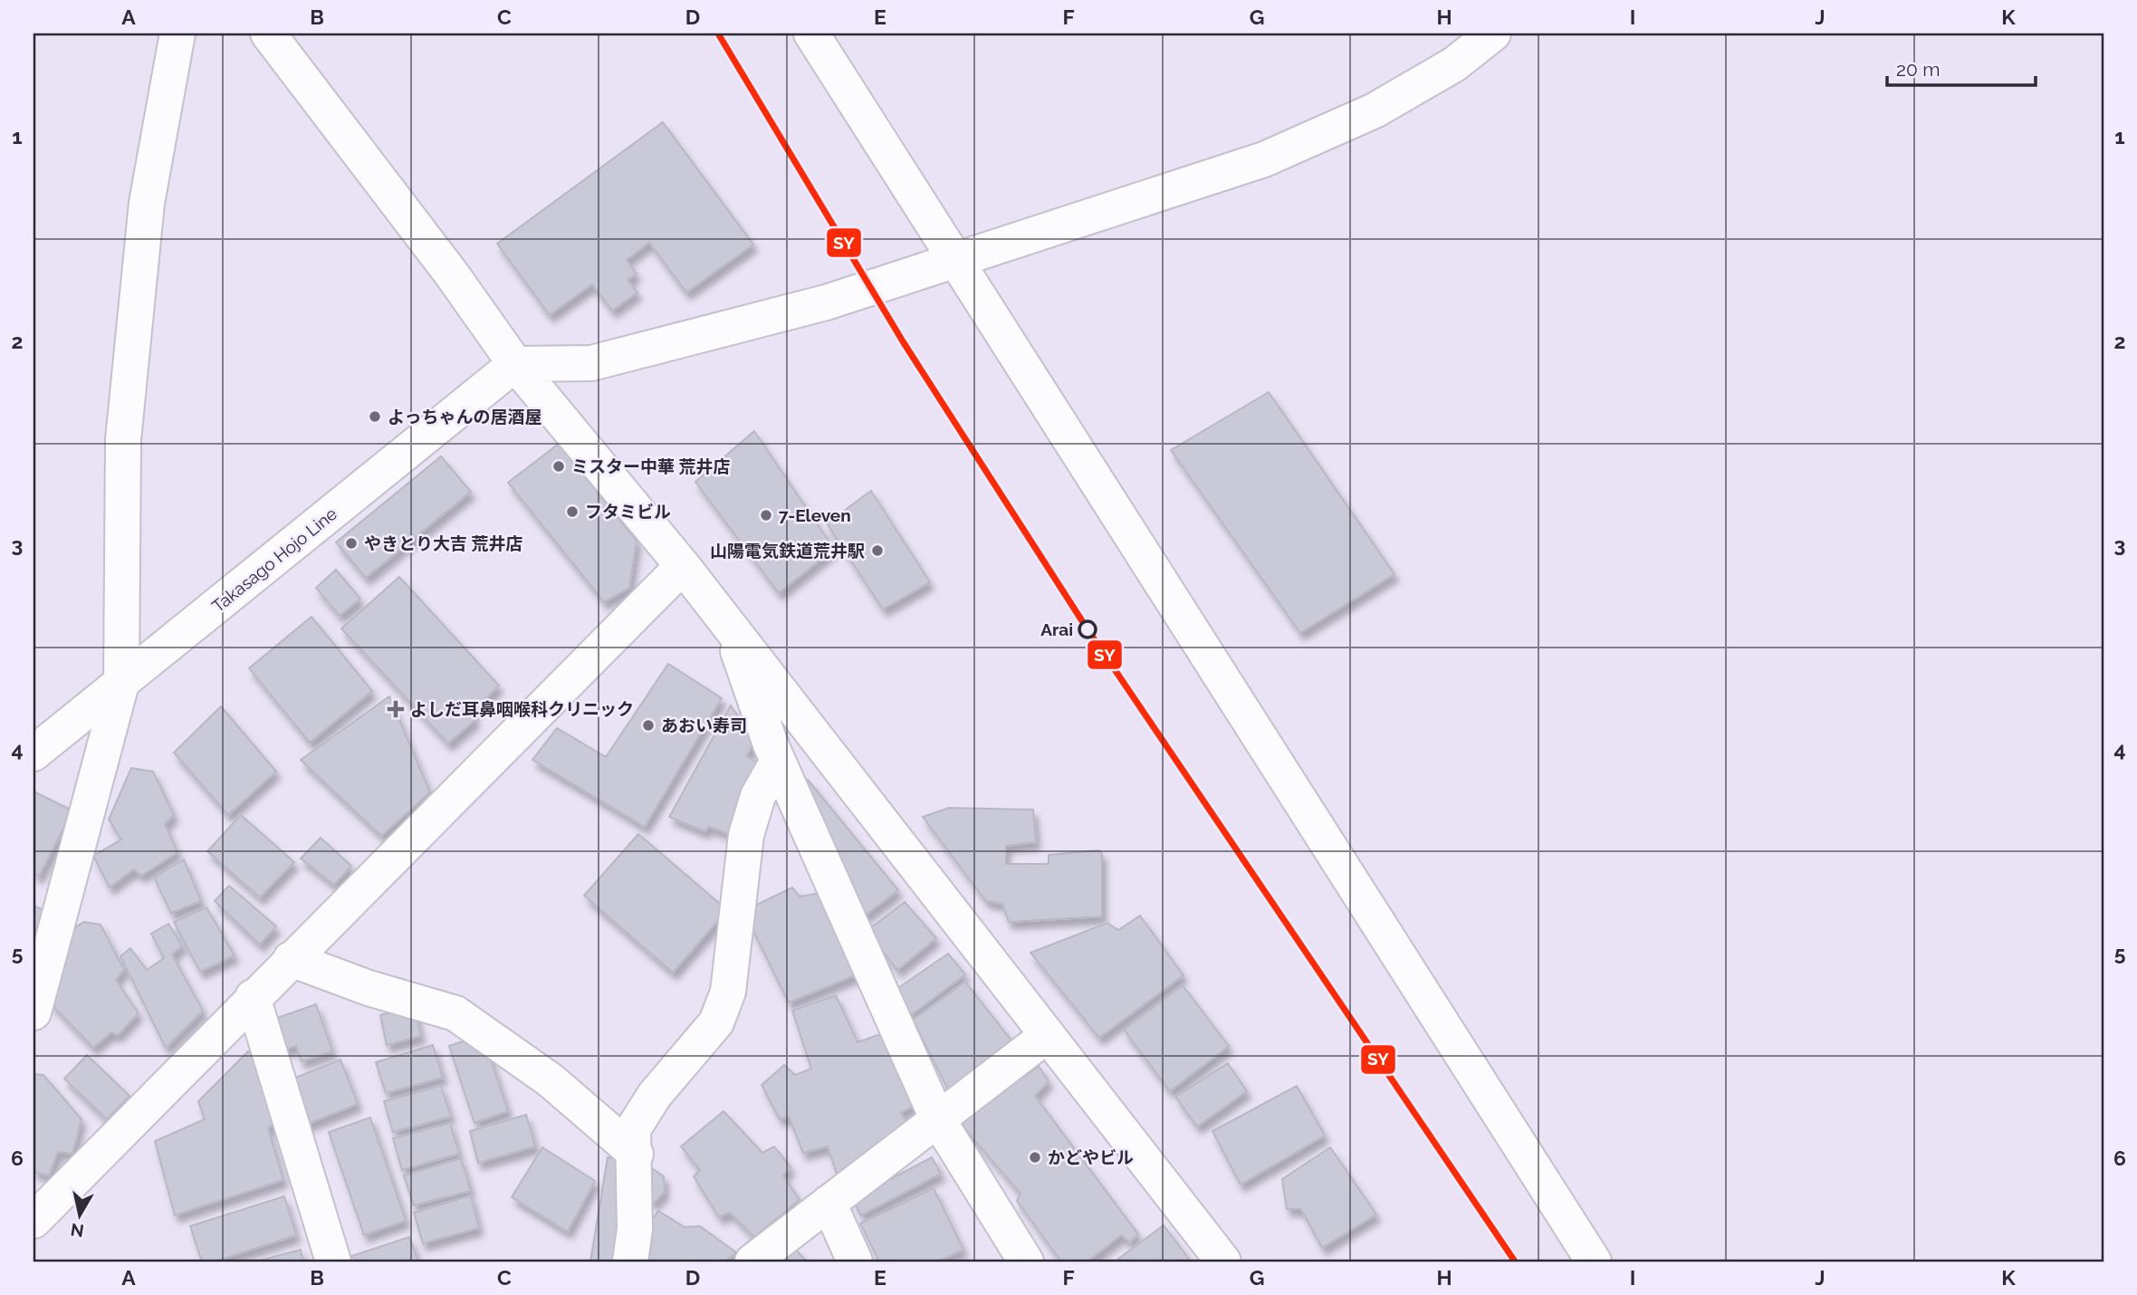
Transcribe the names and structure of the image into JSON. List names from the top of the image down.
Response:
{
  "streets": {
    "street": ["Takasago Hojo Line"]
  },
  "places": {
    "other": [
      "よっちゃんの居酒屋",
      "ミスター中華 荒井店",
      "フタミビル",
      "7-Eleven",
      "やきとり大吉 荒井店",
      "山陽電気鉄道荒井駅",
      "Arai",
      "あおい寿司",
      "かどやビル"
    ],
    "health": ["よしだ耳鼻咽喉科クリニック"]
  },
  "lines": ["transit line SY"],
  "scale_bar": "20 m",
  "north": "bottom",
  "grid": {
    "columns": [
      "A",
      "B",
      "C",
      "D",
      "E",
      "F",
      "G",
      "H",
      "I",
      "J",
      "K"
    ],
    "rows": [
      "1",
      "2",
      "3",
      "4",
      "5",
      "6"
    ]
  }
}
